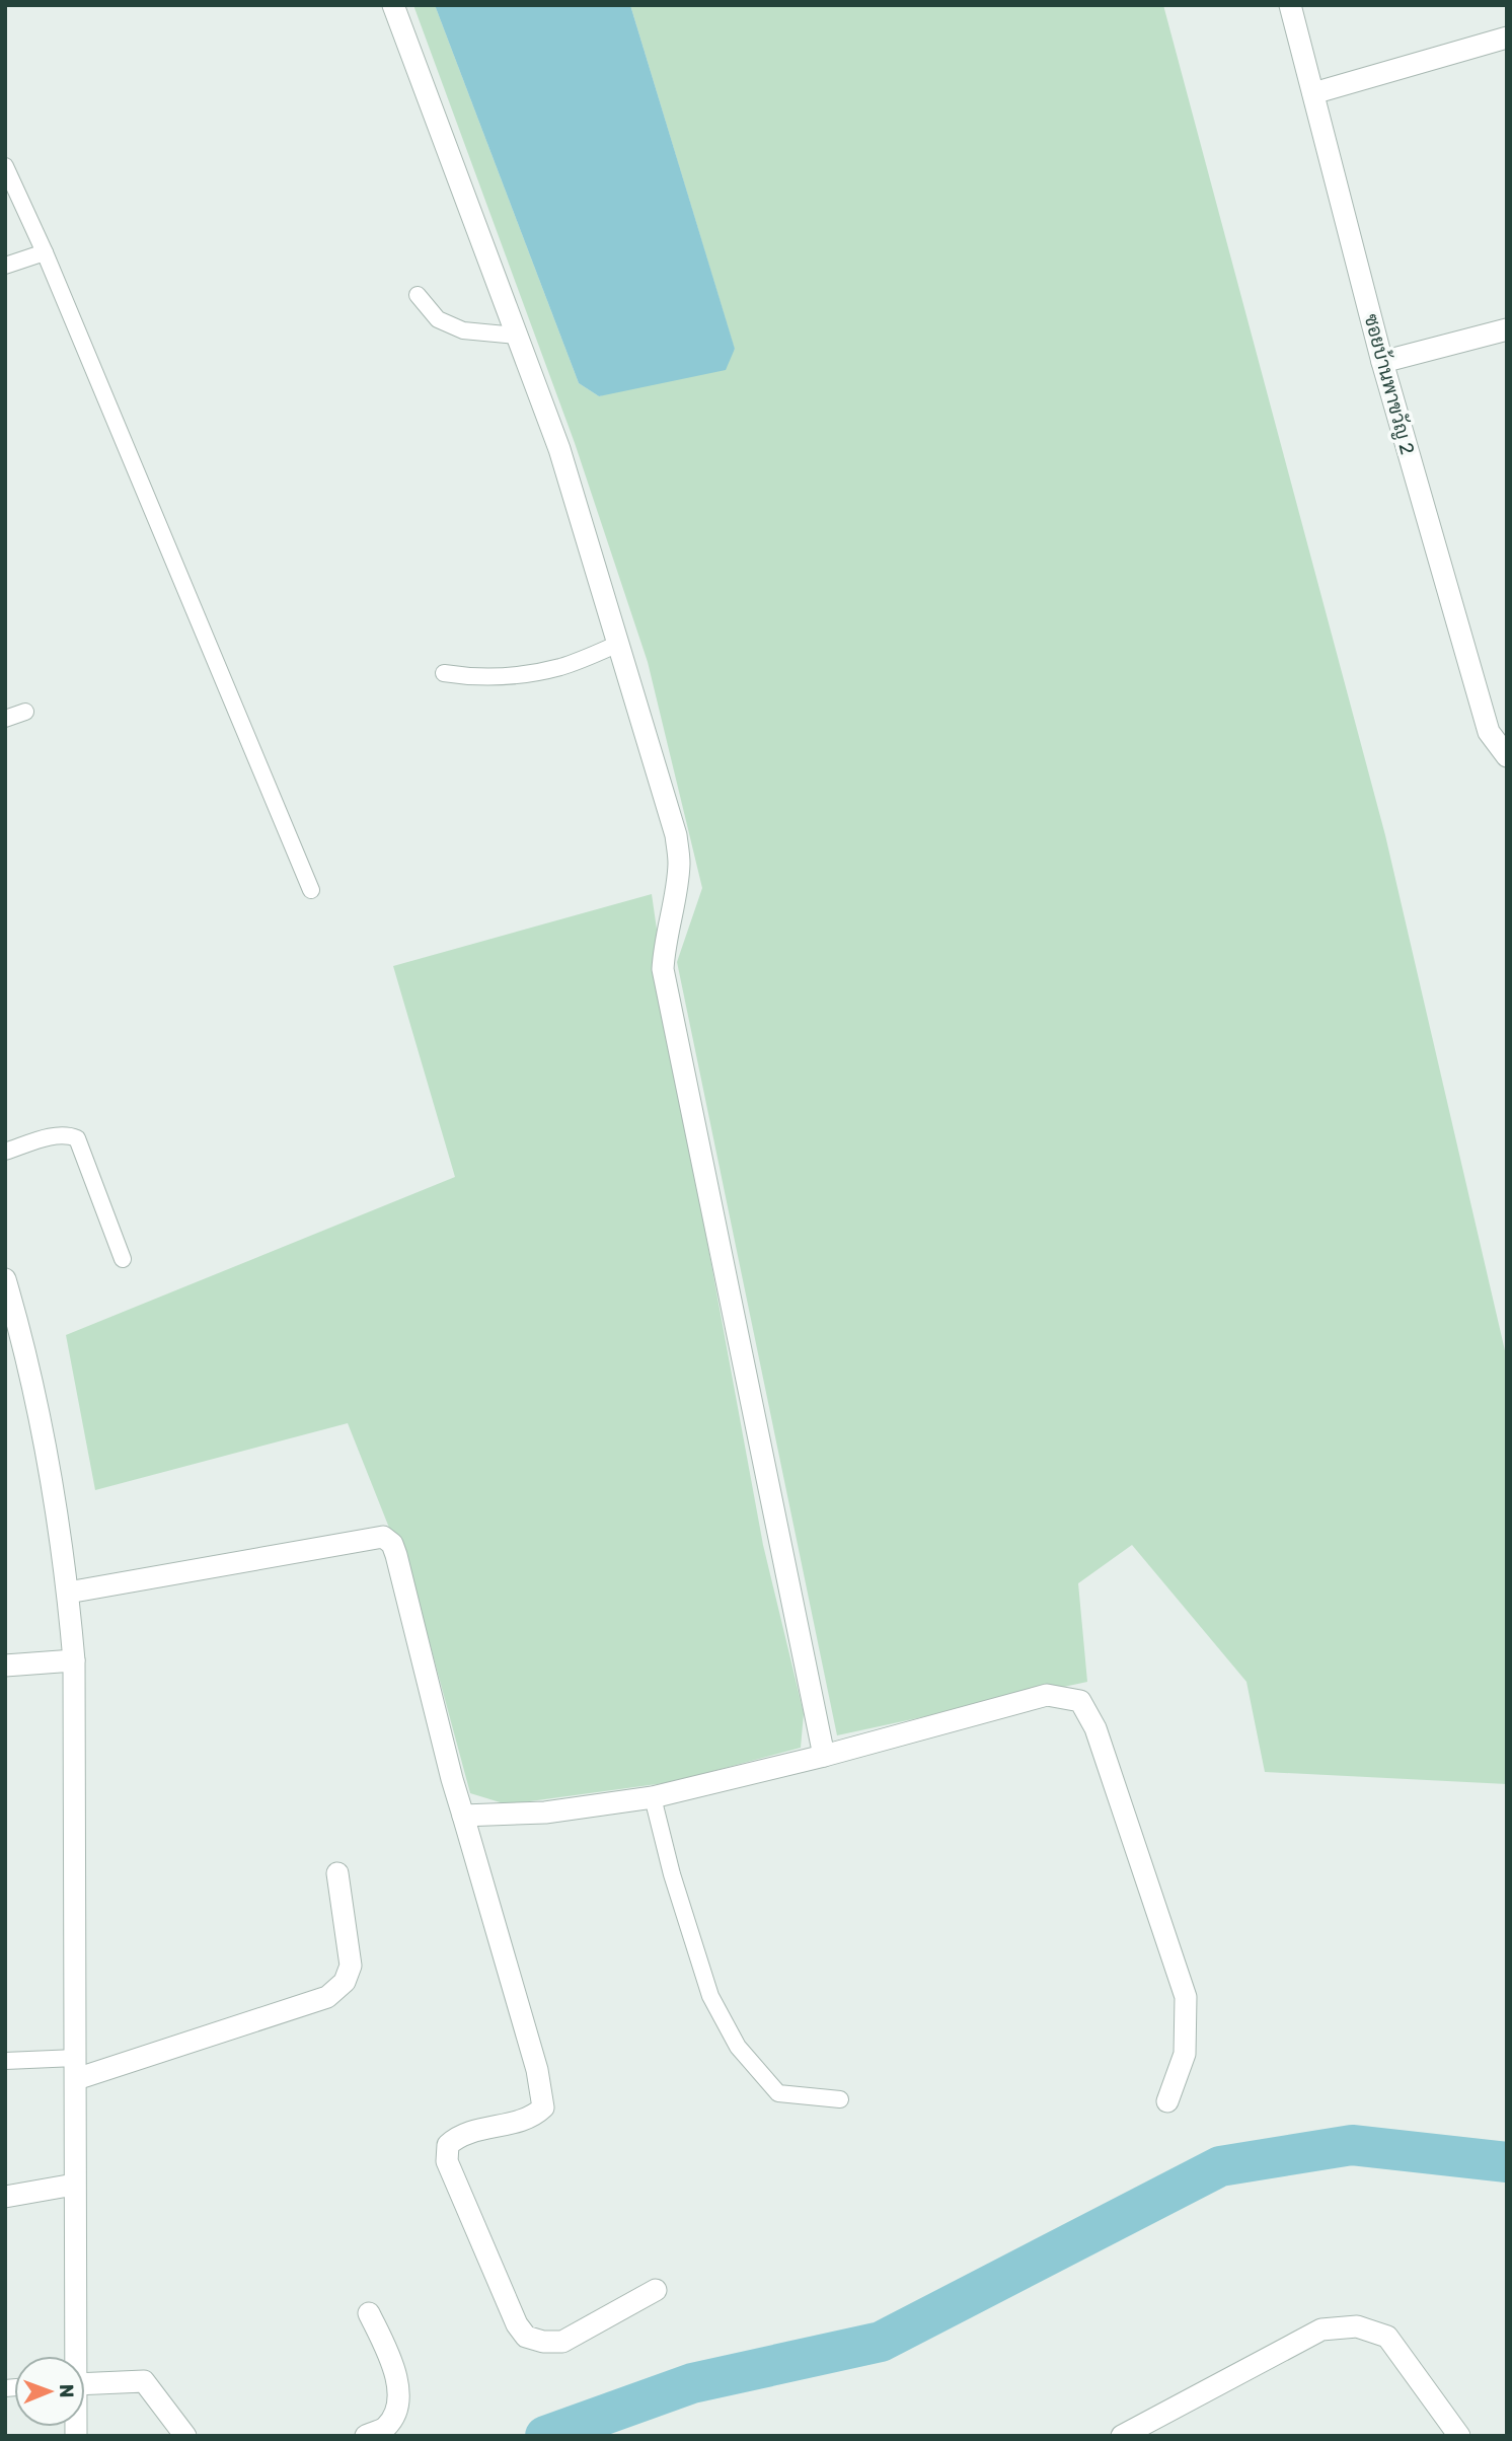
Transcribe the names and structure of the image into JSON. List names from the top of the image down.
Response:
{
  "streets": {
    "street": ["ซอยบ้านพาขวัญ 2"]
  },
  "north": "right"
}
